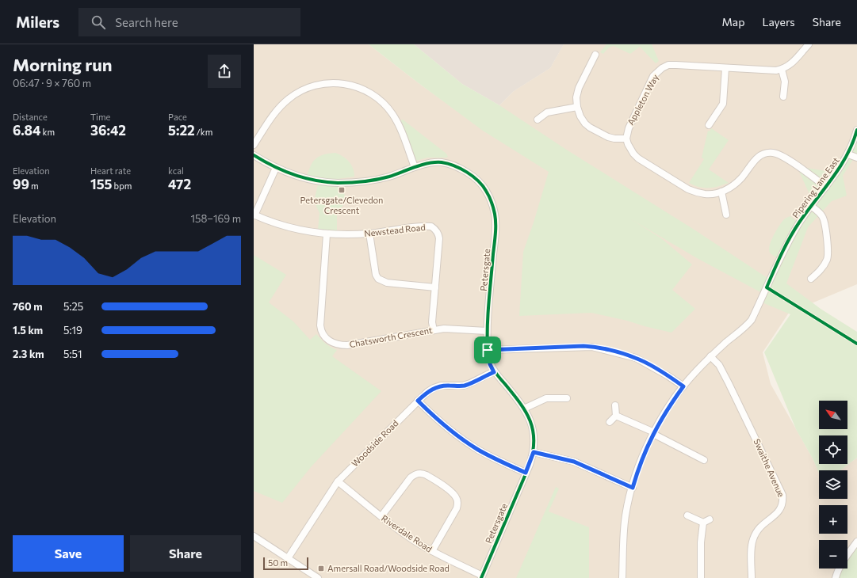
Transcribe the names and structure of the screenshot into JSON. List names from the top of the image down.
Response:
{
  "streets": {
    "street": [
      "Appleton Way",
      "Pipering Lane East",
      "Newstead Road",
      "Petersgate",
      "Chatsworth Crescent",
      "Woodside Road",
      "Swaithe Avenue",
      "Riverdale Road"
    ]
  },
  "crossings": [
    ["Pipering Lane East", "Swaithe Avenue"],
    ["Newstead Road", "Petersgate"],
    ["Newstead Road", "Chatsworth Crescent"],
    ["Petersgate", "Chatsworth Crescent"],
    ["Petersgate", "Woodside Road"],
    ["Petersgate", "Riverdale Road"],
    ["Woodside Road", "Riverdale Road"]
  ],
  "places": {
    "transit": ["Petersgate/Clevedon Crescent", "Amersall Road/Woodside Road"]
  },
  "scale_bar": "50 m",
  "north": "top left",
  "page": {
    "header": "Milers",
    "search": "Search here",
    "nav": ["Map", "Layers", "Share"],
    "heading": ["Morning run", "06:47 · 9 × 760 m"],
    "stats": [
      ["Distance", "6.84 km"],
      ["Time", "36:42"],
      ["Pace", "5:22 /km"],
      ["Elevation", "99 m"],
      ["Heart rate", "155 bpm"],
      ["kcal", "472"]
    ],
    "chart": ["Elevation", "158–169 m"],
    "list": [
      {
        "name": "760 m",
        "note": "5:25"
      },
      {
        "name": "1.5 km",
        "note": "5:19"
      },
      {
        "name": "2.3 km",
        "note": "5:51"
      }
    ],
    "map_buttons": ["+", "−"],
    "buttons": ["Save", "Share"],
    "scale": "50 m"
  }
}
